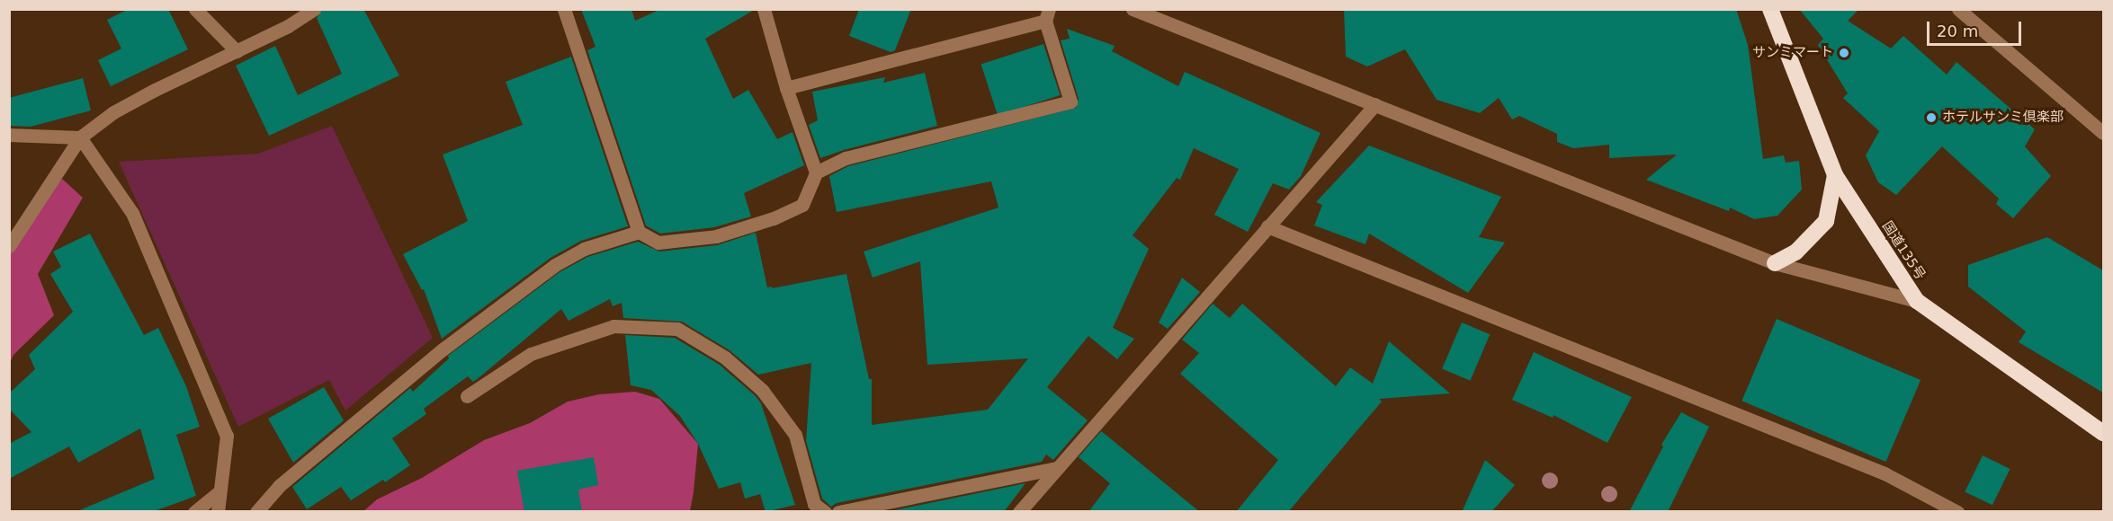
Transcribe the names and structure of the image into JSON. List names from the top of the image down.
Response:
{
  "streets": {
    "highway": ["国道135号"]
  },
  "places": ["サンミマート", "ホテルサンミ倶楽部"],
  "scale_bar": "20 m"
}
